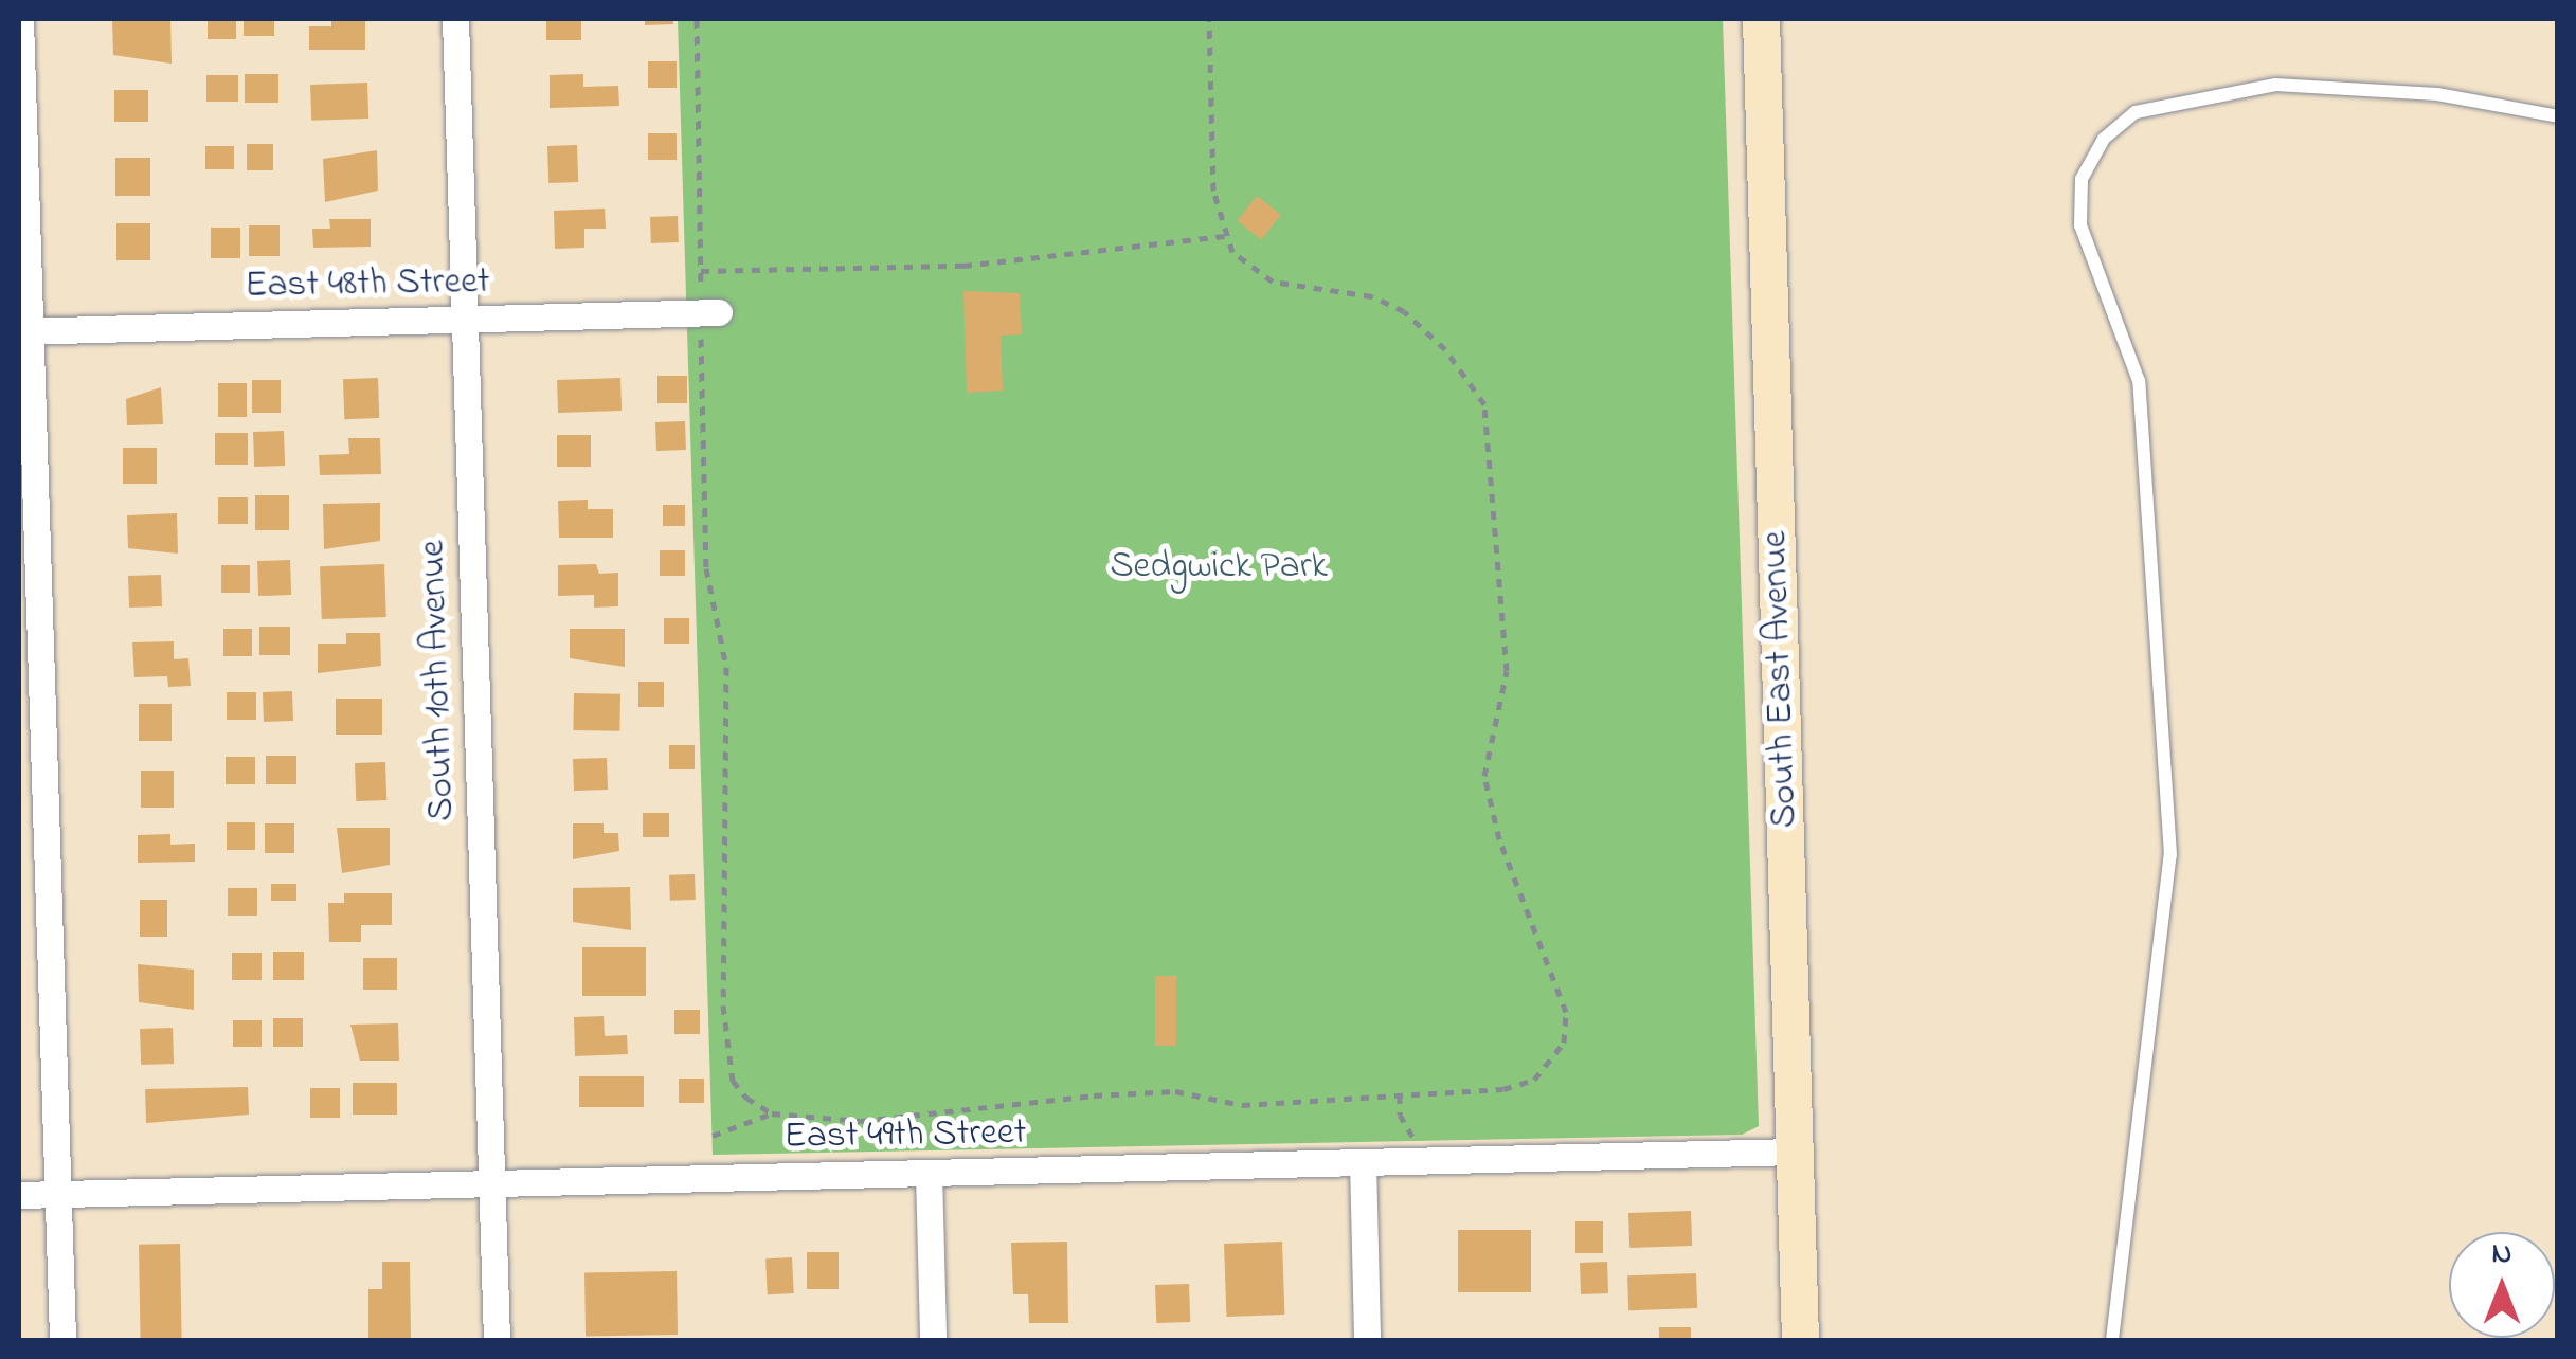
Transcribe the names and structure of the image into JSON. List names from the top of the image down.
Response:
{
  "streets": {
    "main road": ["South East Avenue"],
    "street": ["East 48th Street", "South 10th Avenue", "East 49th Street"]
  },
  "crossings": [
    ["East 48th Street", "South 10th Avenue"],
    ["South East Avenue", "East 49th Street"],
    ["South 10th Avenue", "East 49th Street"]
  ],
  "parks": ["Sedgwick Park"],
  "north": "top"
}
